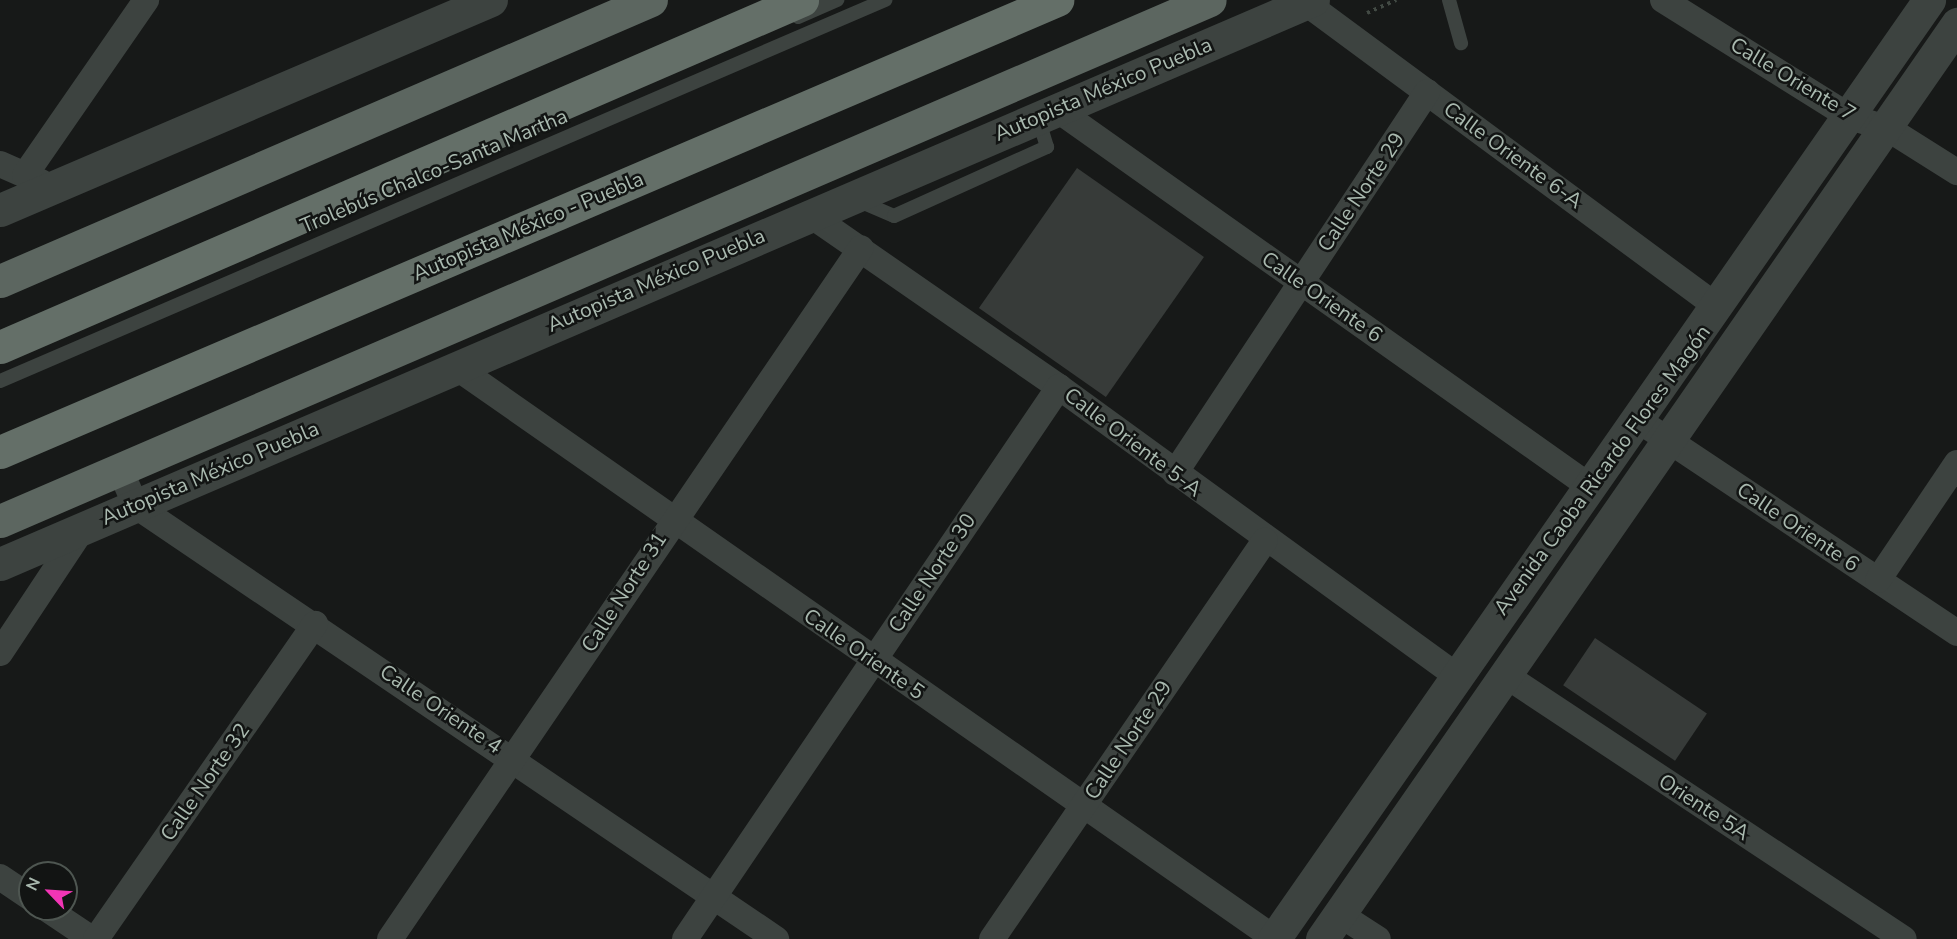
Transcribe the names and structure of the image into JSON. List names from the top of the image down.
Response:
{
  "streets": {
    "highway": ["Autopista México Puebla", "Autopista México - Puebla"],
    "street": [
      "Calle Oriente 7",
      "Calle Oriente 6-A",
      "Calle Norte 29",
      "Calle Oriente 6",
      "Calle Oriente 5-A",
      "Avenida Caoba Ricardo Flores Magón",
      "Calle Norte 30",
      "Calle Norte 31",
      "Calle Oriente 5",
      "Calle Oriente 4",
      "Calle Norte 32",
      "Oriente 5A"
    ],
    "lane": ["Trolebús Chalco-Santa Martha"]
  },
  "crossings": [
    ["Calle Oriente 7", "Avenida Caoba Ricardo Flores Magón"],
    ["Autopista México Puebla", "Calle Oriente 6-A"],
    ["Autopista México Puebla", "Calle Oriente 6"],
    ["Autopista México Puebla", "Calle Oriente 5-A"],
    ["Autopista México Puebla", "Calle Oriente 5"],
    ["Autopista México Puebla", "Calle Oriente 4"],
    ["Calle Oriente 6-A", "Calle Norte 29"],
    ["Calle Oriente 6-A", "Avenida Caoba Ricardo Flores Magón"],
    ["Calle Norte 29", "Calle Oriente 6"],
    ["Calle Norte 29", "Calle Oriente 5-A"],
    ["Calle Norte 29", "Calle Oriente 5"],
    ["Calle Oriente 6", "Avenida Caoba Ricardo Flores Magón"],
    ["Calle Oriente 5-A", "Avenida Caoba Ricardo Flores Magón"],
    ["Calle Oriente 5-A", "Calle Norte 30"],
    ["Calle Oriente 5-A", "Calle Norte 31"],
    ["Avenida Caoba Ricardo Flores Magón", "Calle Oriente 5"],
    ["Avenida Caoba Ricardo Flores Magón", "Oriente 5A"],
    ["Calle Norte 30", "Calle Oriente 5"],
    ["Calle Norte 30", "Calle Oriente 4"],
    ["Calle Norte 31", "Calle Oriente 5"],
    ["Calle Norte 31", "Calle Oriente 4"],
    ["Calle Oriente 4", "Calle Norte 32"]
  ],
  "north": "top left"
}
